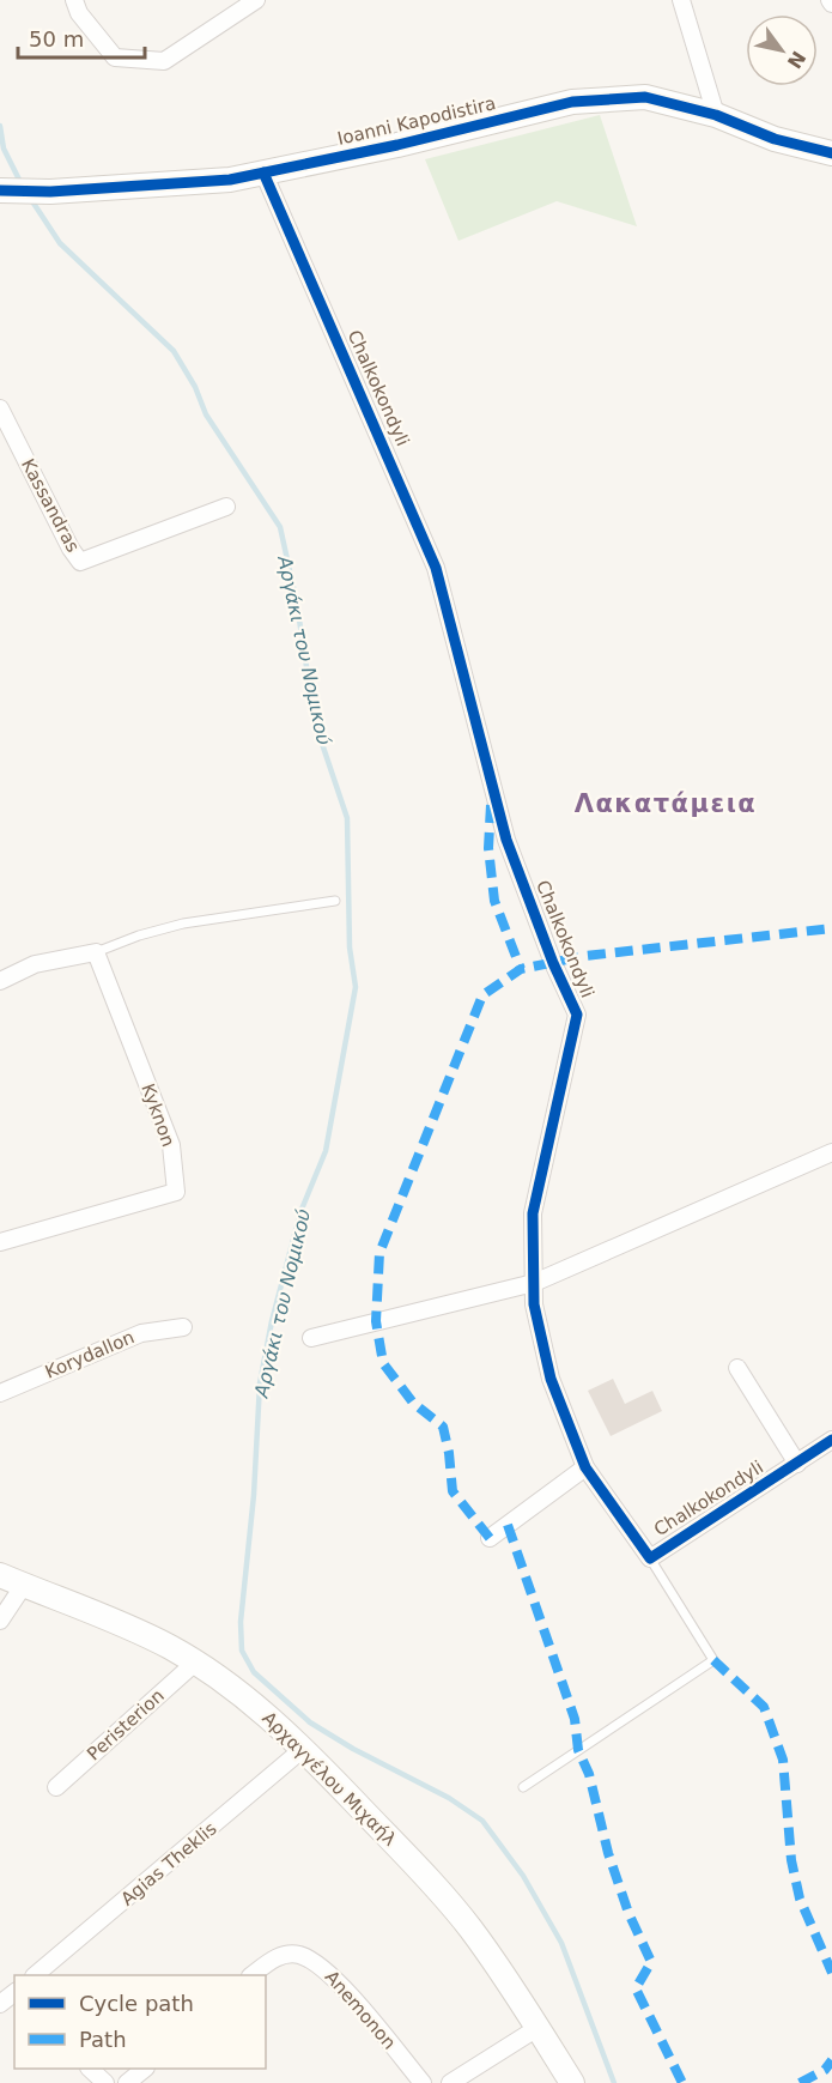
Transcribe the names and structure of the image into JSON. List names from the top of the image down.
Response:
{
  "streets": {
    "street": [
      "Ioanni Kapodistira",
      "Chalkokondyli",
      "Kassandras",
      "Kyknon",
      "Korydallon",
      "Peristerion",
      "Αρχαγγέλου Μιχαήλ",
      "Agias Theklis",
      "Anemonon"
    ]
  },
  "crossings": [
    ["Ioanni Kapodistira", "Chalkokondyli"],
    ["Peristerion", "Αρχαγγέλου Μιχαήλ"],
    ["Αρχαγγέλου Μιχαήλ", "Agias Theklis"]
  ],
  "districts": ["Λακατάμεια"],
  "water": ["Αργάκι του Νομικού"],
  "legend": ["Cycle path", "Path"],
  "scale_bar": "50 m",
  "north": "bottom right"
}
